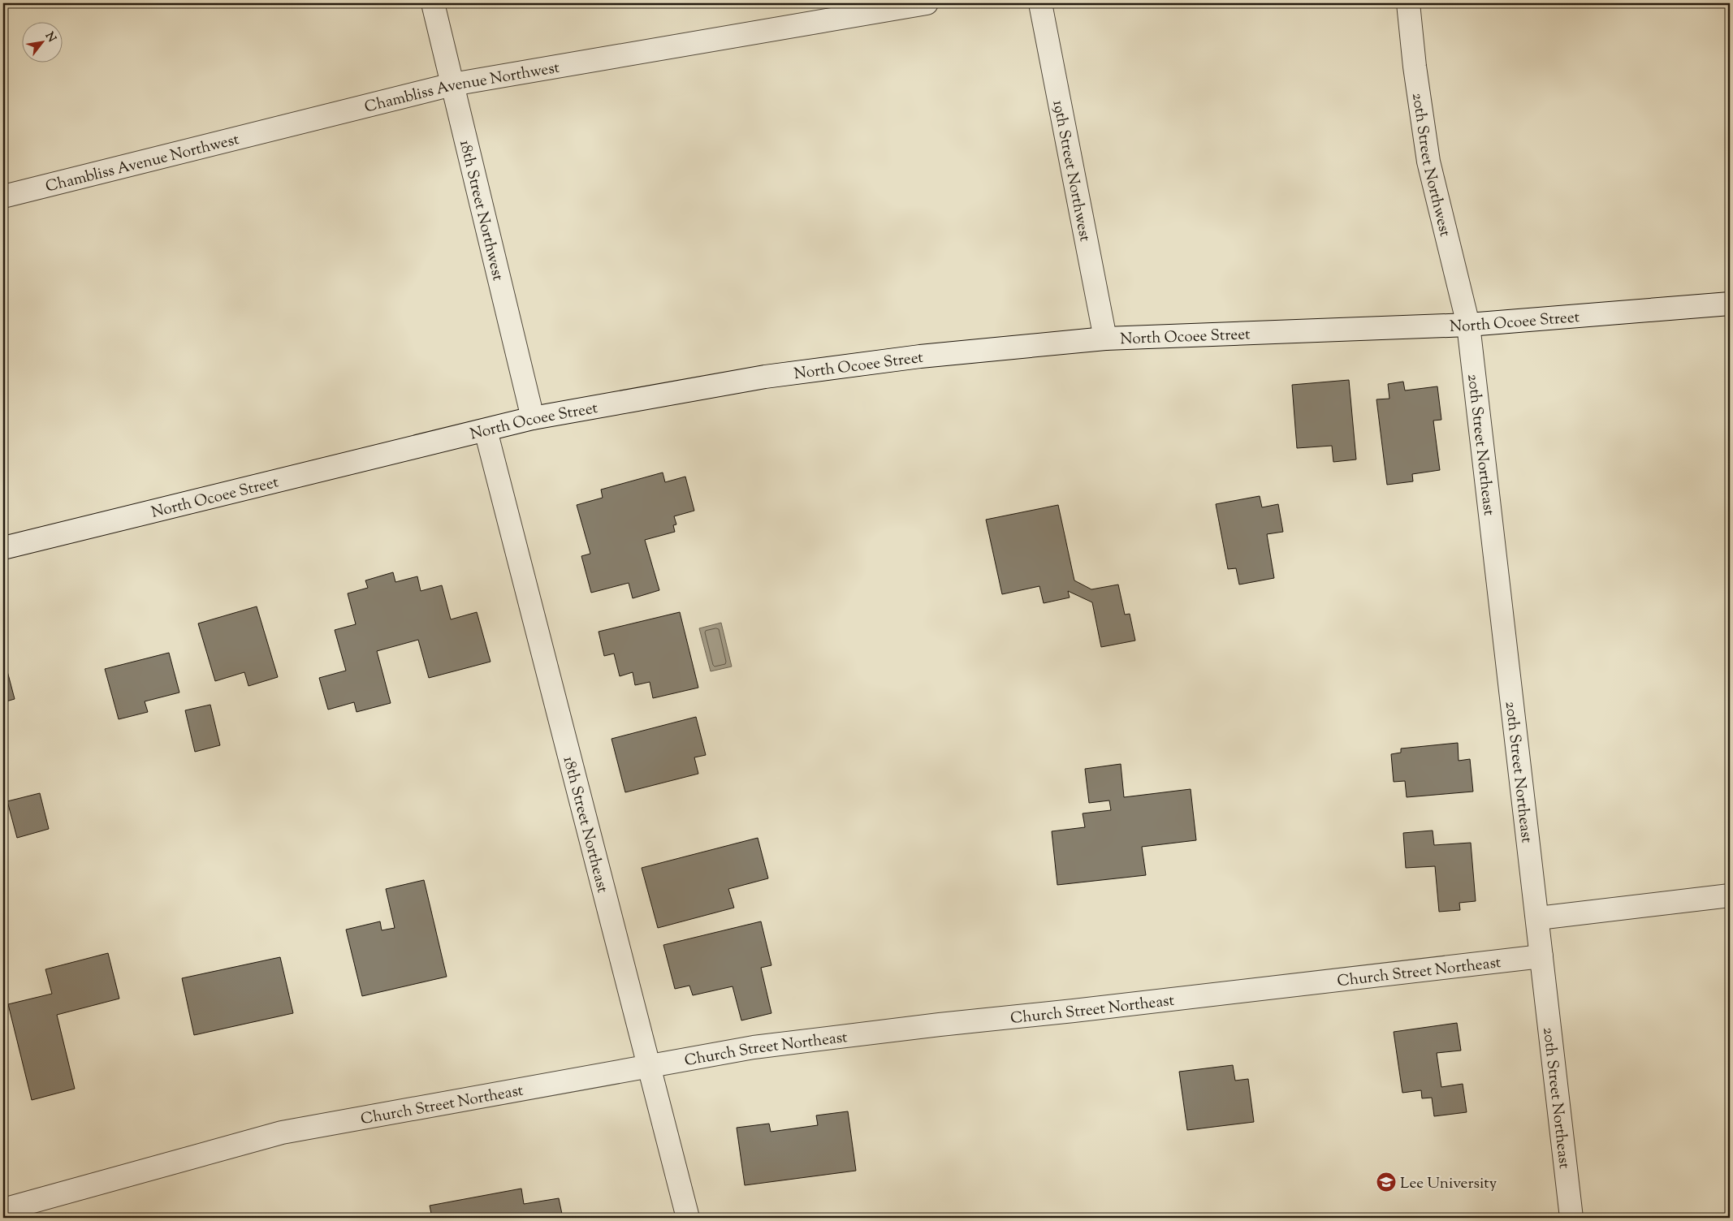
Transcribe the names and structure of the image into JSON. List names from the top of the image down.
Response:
{
  "streets": {
    "street": [
      "Chambliss Avenue Northwest",
      "20th Street Northwest",
      "19th Street Northwest",
      "18th Street Northwest",
      "North Ocoee Street",
      "20th Street Northeast",
      "18th Street Northeast",
      "Church Street Northeast"
    ]
  },
  "crossings": [
    ["Chambliss Avenue Northwest", "18th Street Northwest"],
    ["20th Street Northwest", "North Ocoee Street"],
    ["20th Street Northwest", "20th Street Northeast"],
    ["19th Street Northwest", "North Ocoee Street"],
    ["18th Street Northwest", "North Ocoee Street"],
    ["North Ocoee Street", "20th Street Northeast"],
    ["North Ocoee Street", "18th Street Northeast"],
    ["20th Street Northeast", "Church Street Northeast"],
    ["18th Street Northeast", "Church Street Northeast"]
  ],
  "places": {
    "school or university": ["Lee University"]
  },
  "north": "top right"
}
